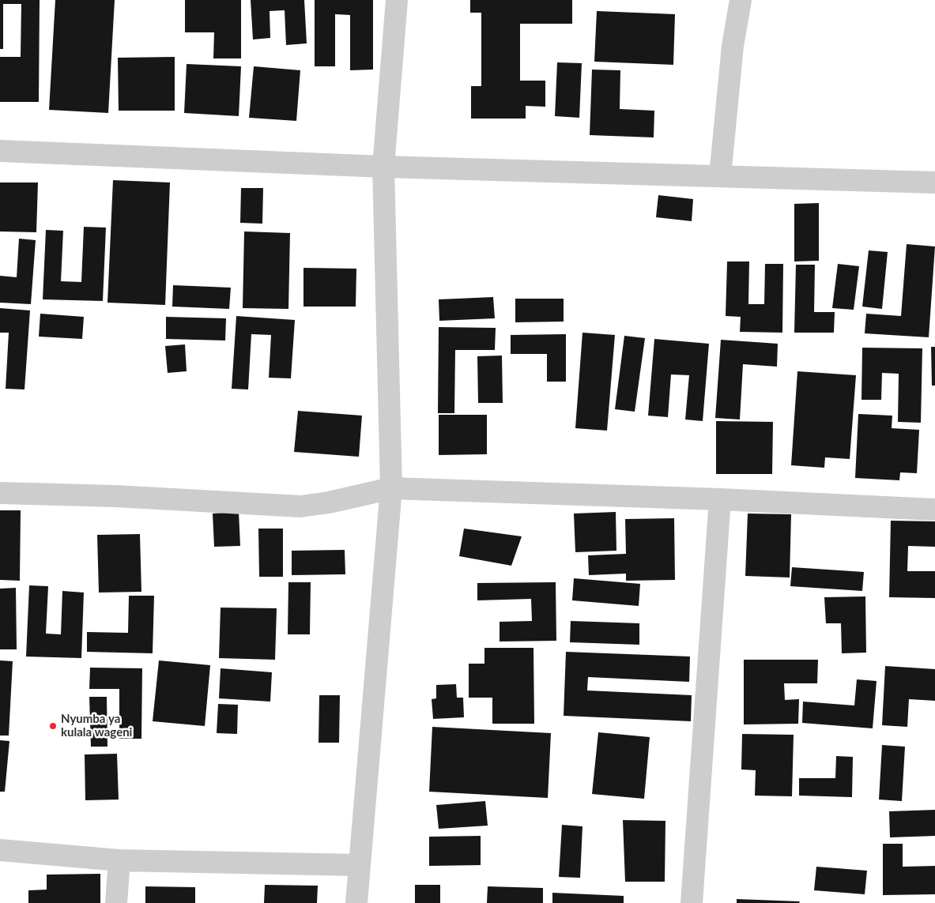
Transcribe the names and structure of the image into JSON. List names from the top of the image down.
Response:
{
  "places": ["Nyumba ya kulala wageni"]
}
